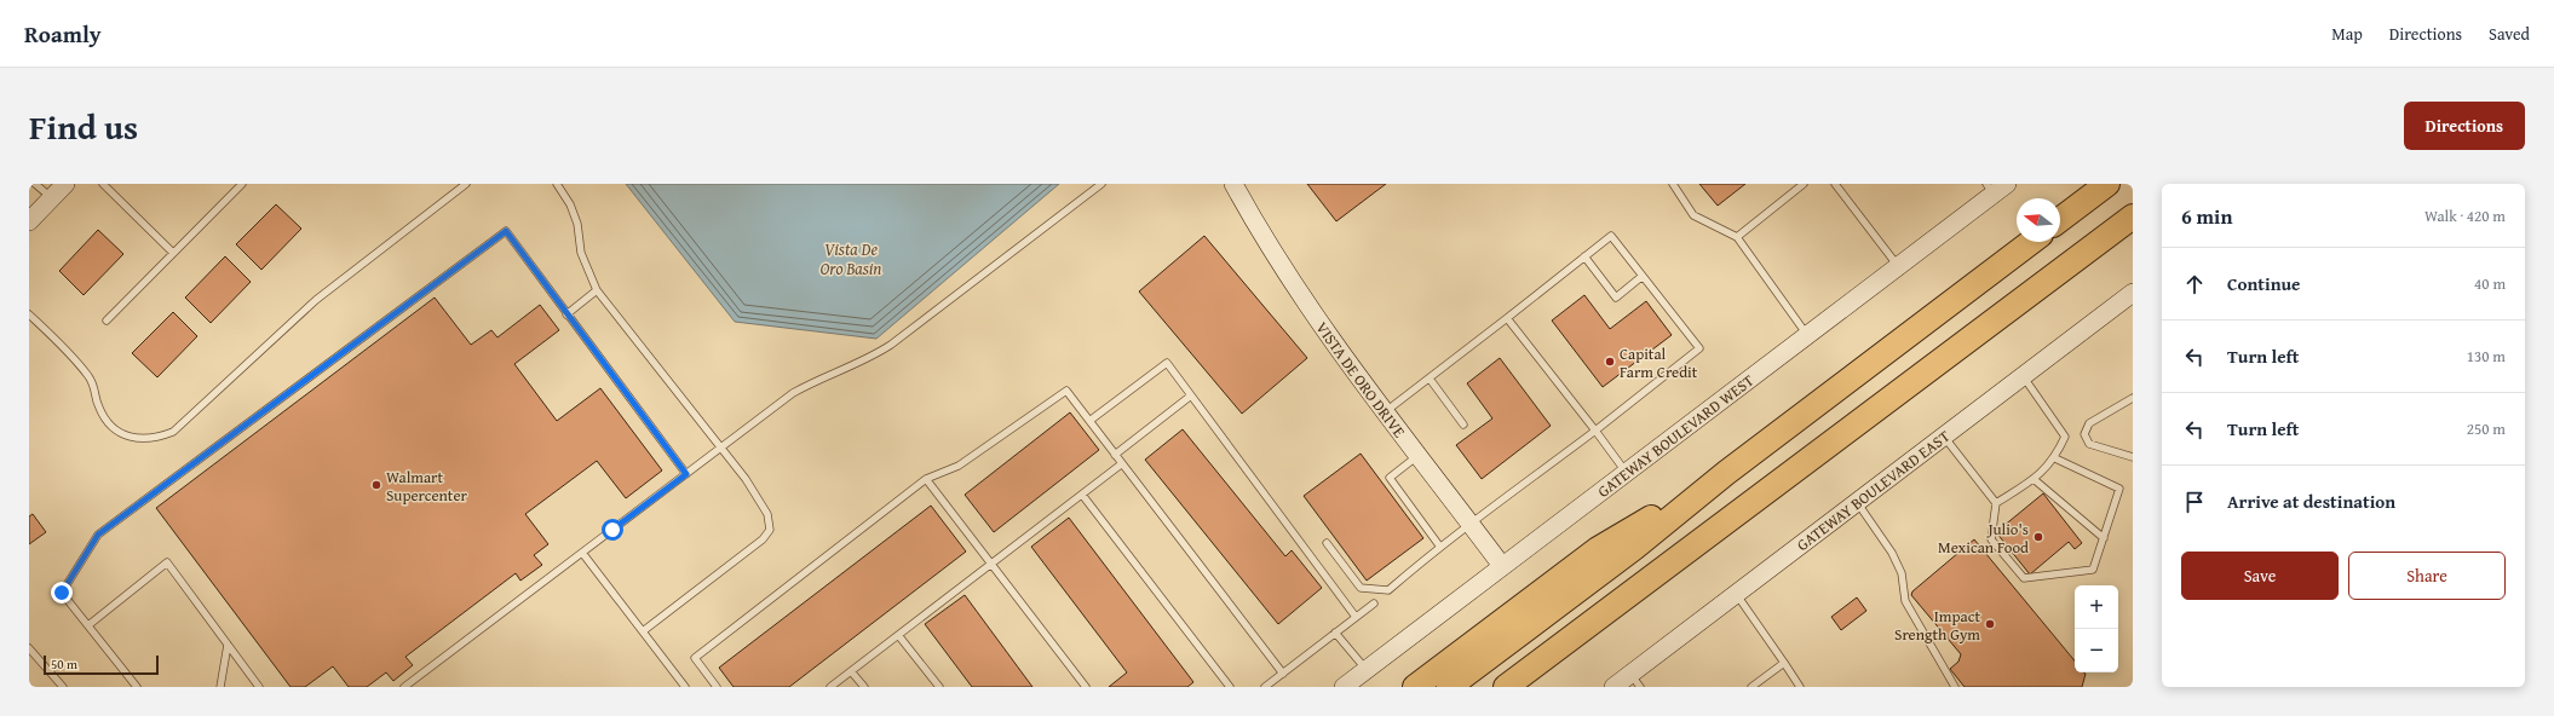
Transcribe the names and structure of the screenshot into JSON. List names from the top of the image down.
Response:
{
  "streets": {
    "main road": ["VISTA DE ORO DRIVE", "GATEWAY BOULEVARD WEST", "GATEWAY BOULEVARD EAST"]
  },
  "crossings": [
    ["VISTA DE ORO DRIVE", "GATEWAY BOULEVARD WEST"]
  ],
  "water": ["Vista De Oro Basin"],
  "places": [
    "Capital Farm Credit",
    "Walmart Supercenter",
    "Julio's Mexican Food",
    "Impact Srength Gym"
  ],
  "scale_bar": "50 m",
  "north": "left",
  "page": {
    "header": "Roamly",
    "nav": ["Map", "Directions", "Saved"],
    "title": "Find us",
    "buttons": [
      "Directions",
      ["Save", "Share"]
    ],
    "heading": ["6 min", "Walk · 420 m"],
    "list": [
      ["Continue", "40 m"],
      ["Turn left", "130 m"],
      ["Turn left", "250 m"],
      "Arrive at destination"
    ],
    "map_buttons": ["+", "−"],
    "scale": "50 m"
  }
}
